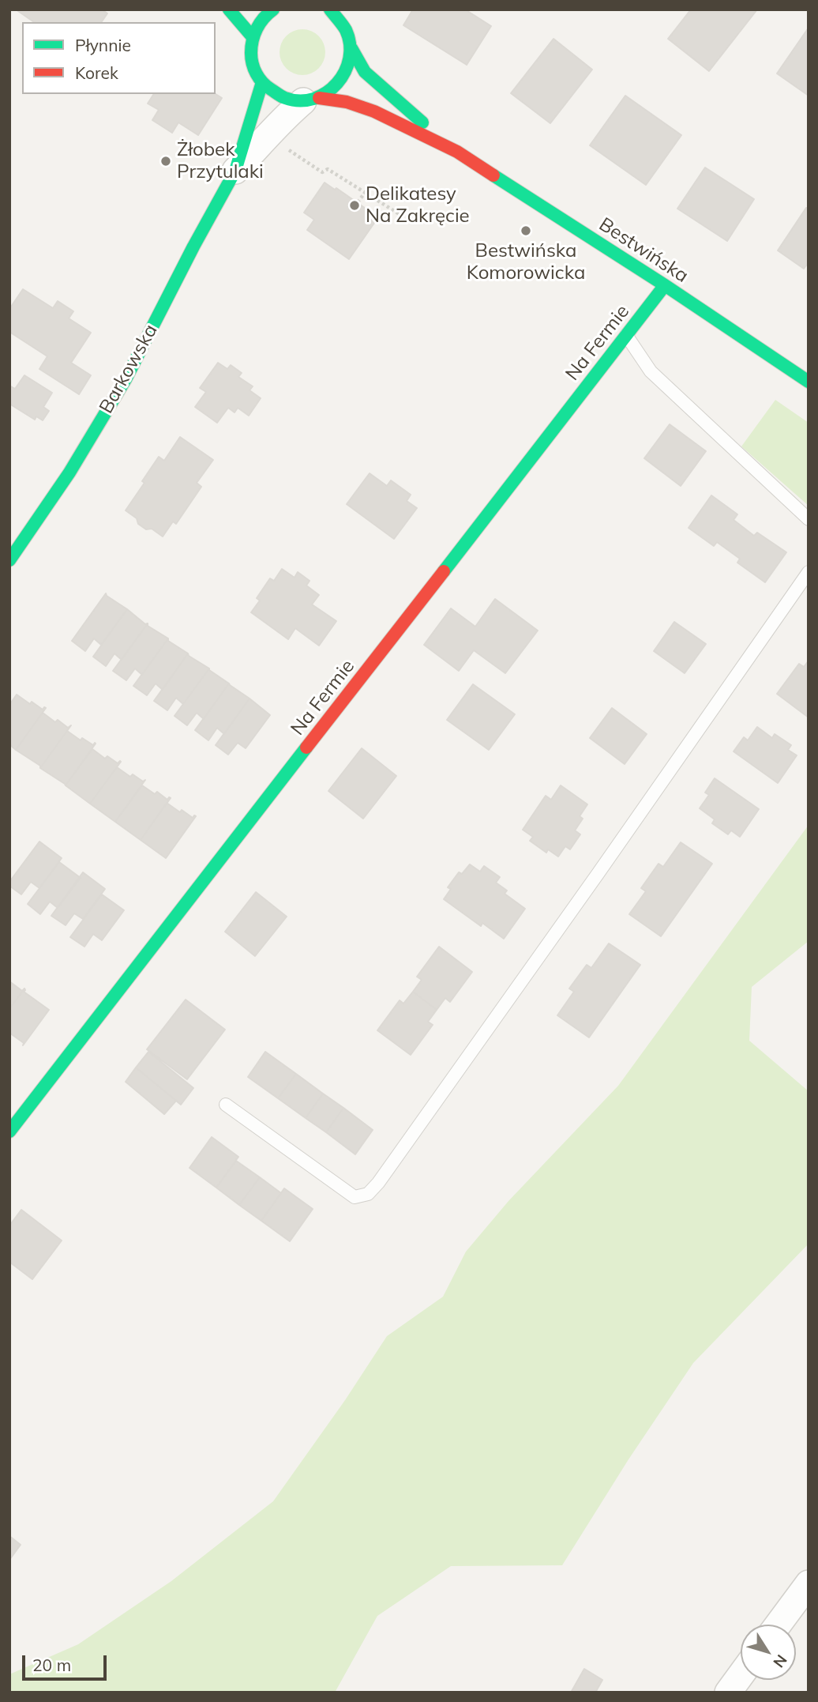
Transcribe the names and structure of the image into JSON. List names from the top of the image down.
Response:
{
  "streets": {
    "street": ["Bestwińska", "Na Fermie", "Barkowska"]
  },
  "crossings": [
    ["Bestwińska", "Na Fermie"],
    ["Bestwińska", "Barkowska"]
  ],
  "places": ["Żłobek Przytulaki", "Delikatesy Na Zakręcie", "Bestwińska Komorowicka"],
  "legend": ["Płynnie", "Korek"],
  "scale_bar": "20 m",
  "north": "bottom right"
}
